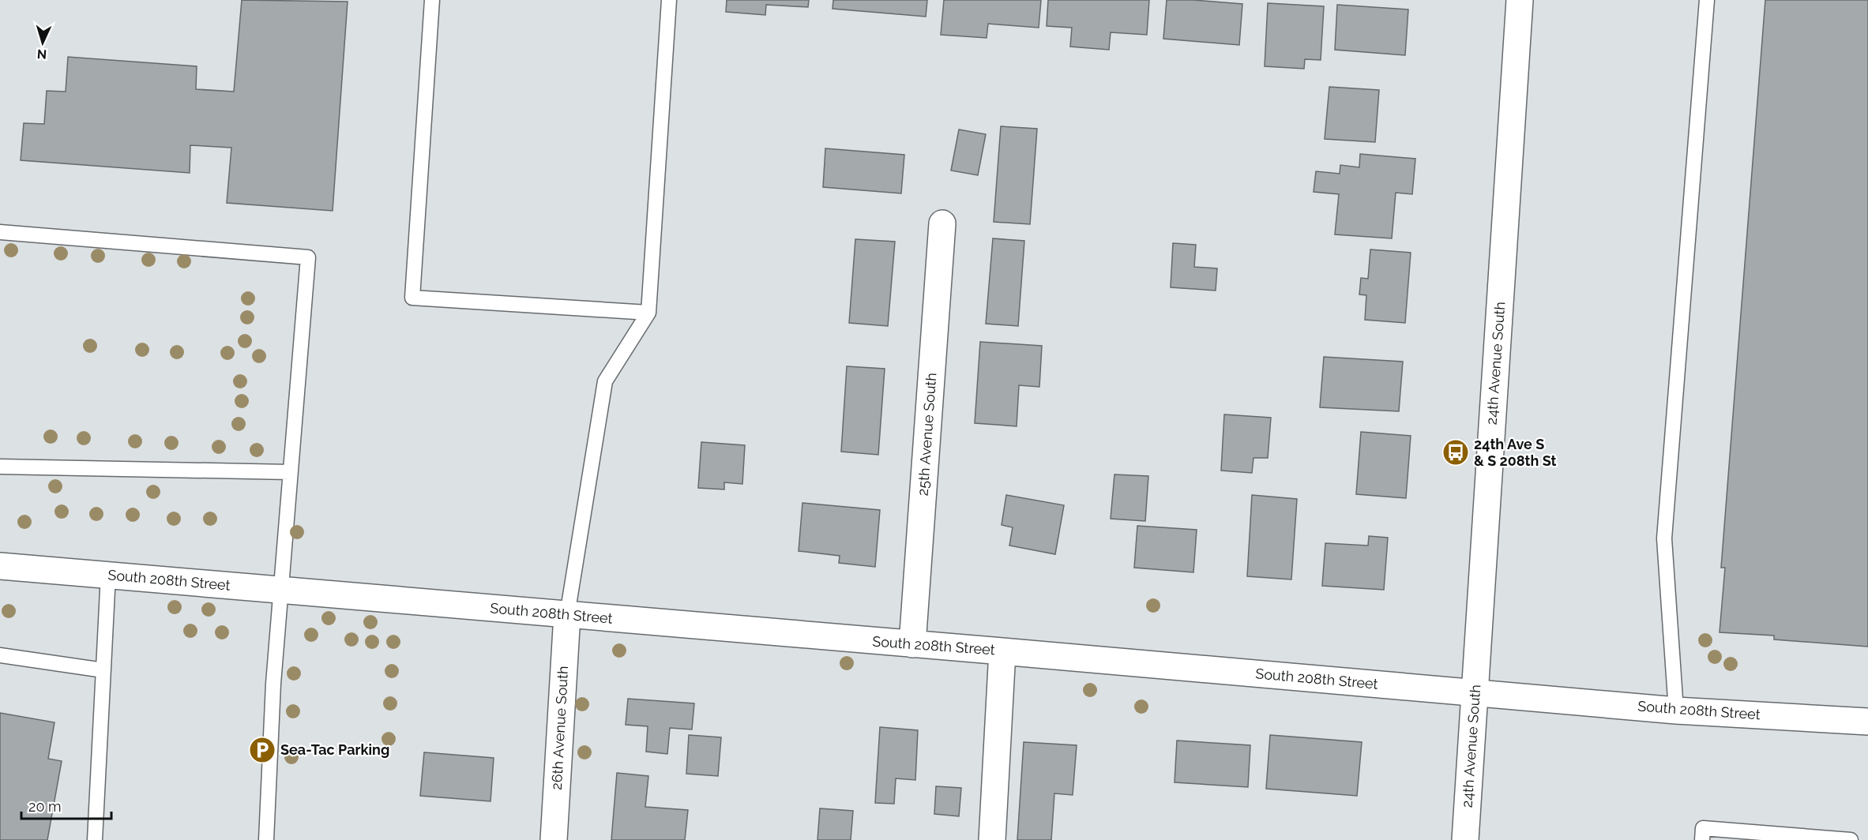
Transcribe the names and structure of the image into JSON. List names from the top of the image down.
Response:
{
  "streets": {
    "street": [
      "24th Avenue South",
      "25th Avenue South",
      "South 208th Street",
      "26th Avenue South"
    ]
  },
  "crossings": [
    ["24th Avenue South", "South 208th Street"],
    ["25th Avenue South", "South 208th Street"],
    ["South 208th Street", "26th Avenue South"]
  ],
  "places": {
    "bus stop": ["24th Ave S & S 208th St"],
    "parking": ["Sea-Tac Parking"]
  },
  "scale_bar": "20 m",
  "north": "bottom"
}
